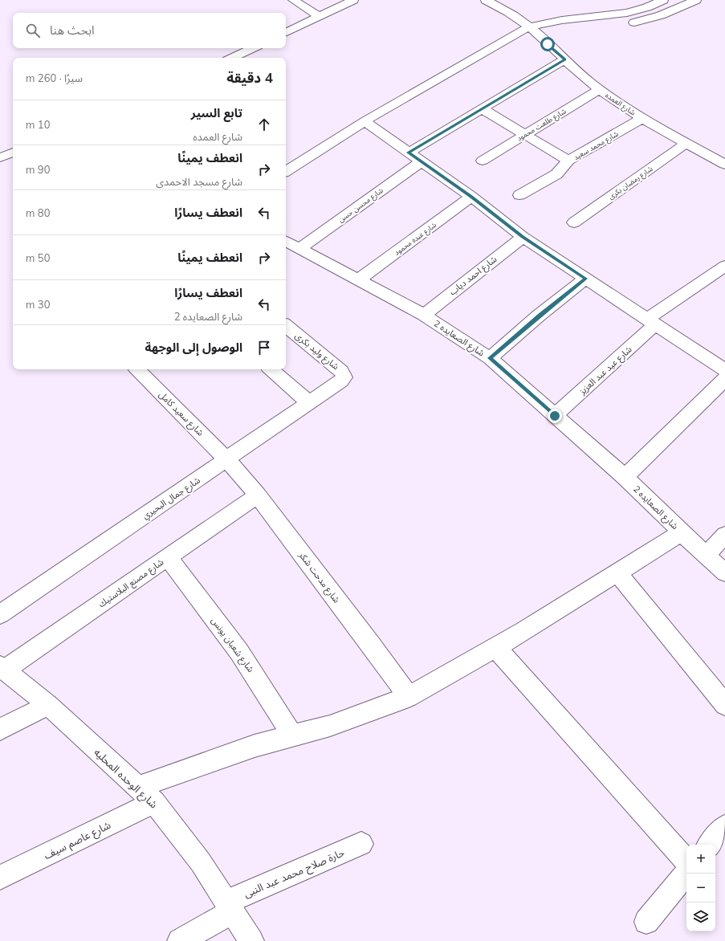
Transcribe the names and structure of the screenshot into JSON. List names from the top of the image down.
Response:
{
  "streets": {
    "street": [
      "شارع العمده",
      "شارع طلعت محمود",
      "شارع محمد سعيد",
      "شارع رمضان بكرى",
      "شارع محسن حسن",
      "شارع عبده محمود",
      "شارع احمد دياب",
      "شارع الصعايده 2",
      "شارع وليد بكرى",
      "شارع عيد عبد العزيز",
      "شارع سعيد كامل",
      "شارع جمال البحيري",
      "شارع مدحت شكر",
      "شارع مصنع البلاستيك",
      "شارع شعبان يونس",
      "شارع الوحده المحليه",
      "شارع عاصم سيف",
      "حارة صلاح محمد عبد النبى"
    ]
  },
  "crossings": [
    ["شارع العمده", "شارع طلعت محمود"],
    ["شارع العمده", "شارع محمد سعيد"],
    ["شارع العمده", "شارع رمضان بكرى"],
    ["شارع محسن حسن", "شارع الصعايده 2"],
    ["شارع عبده محمود", "شارع الصعايده 2"],
    ["شارع احمد دياب", "شارع الصعايده 2"],
    ["شارع الصعايده 2", "شارع عيد عبد العزيز"],
    ["شارع وليد بكرى", "شارع جمال البحيري"],
    ["شارع سعيد كامل", "شارع جمال البحيري"],
    ["شارع سعيد كامل", "شارع مدحت شكر"],
    ["شارع جمال البحيري", "شارع مدحت شكر"],
    ["شارع مدحت شكر", "شارع مصنع البلاستيك"],
    ["شارع مصنع البلاستيك", "شارع شعبان يونس"],
    ["شارع مصنع البلاستيك", "شارع الوحده المحليه"],
    ["شارع الوحده المحليه", "شارع عاصم سيف"],
    ["شارع الوحده المحليه", "حارة صلاح محمد عبد النبى"]
  ],
  "page": {
    "search": "ابحث هنا",
    "heading": ["4 دقيقة", "سيرًا · 260 m"],
    "list": [
      ["تابع السير", "شارع العمده", "10 m"],
      ["انعطف يمينًا", "شارع مسجد الاحمدى", "90 m"],
      ["انعطف يسارًا", "80 m"],
      ["انعطف يمينًا", "50 m"],
      ["انعطف يسارًا", "شارع الصعايده 2", "30 m"],
      "الوصول إلى الوجهة"
    ],
    "map_buttons": ["+", "−"]
  }
}
